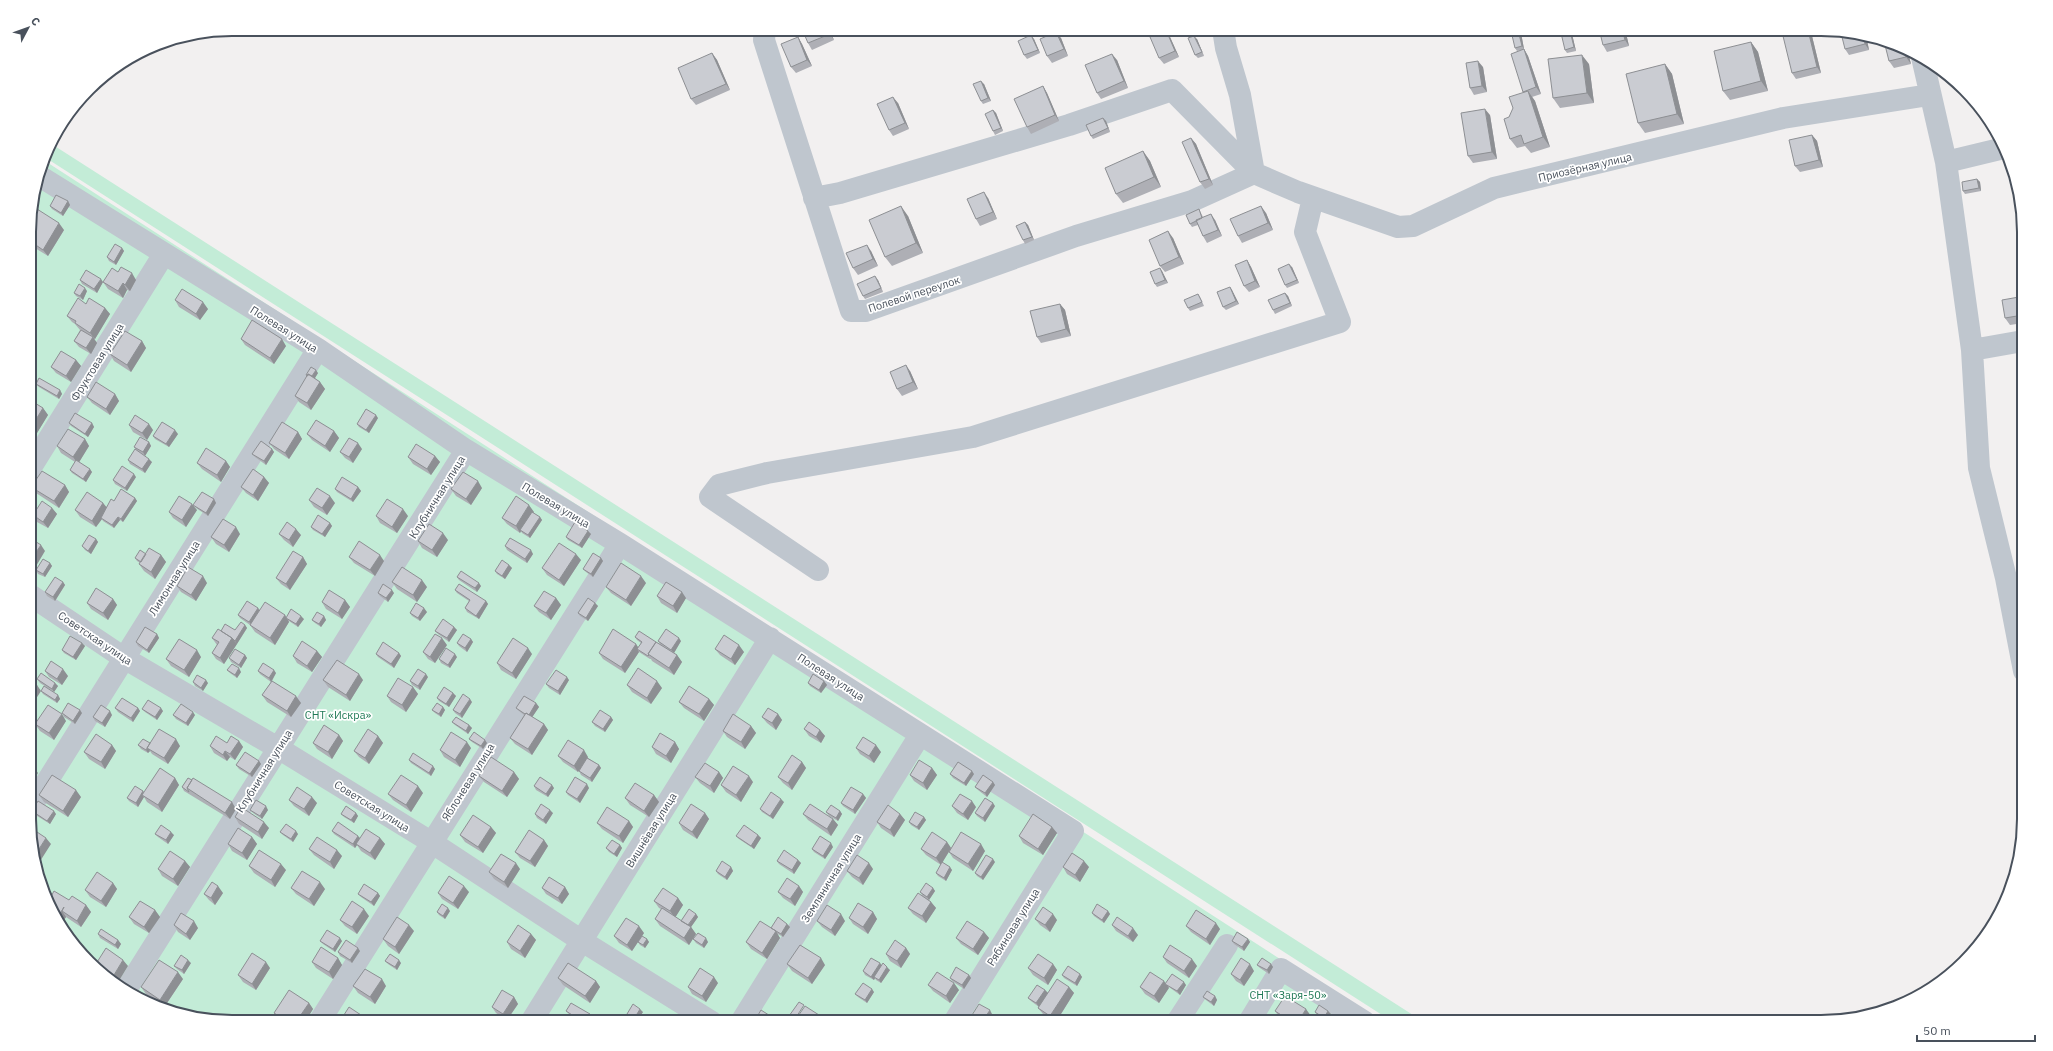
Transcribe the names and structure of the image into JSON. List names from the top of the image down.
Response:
{
  "streets": {
    "street": [
      "Приозёрная улица",
      "Полевой переулок",
      "Полевая улица",
      "Фруктовая улица",
      "Клубничная улица",
      "Лимонная улица",
      "Советская улица",
      "Яблоневая улица",
      "Вишнёвая улица",
      "Земляничная улица",
      "Рябиновая улица"
    ]
  },
  "crossings": [
    ["Приозёрная улица", "Полевой переулок"],
    ["Полевая улица", "Фруктовая улица"],
    ["Полевая улица", "Клубничная улица"],
    ["Полевая улица", "Лимонная улица"],
    ["Полевая улица", "Яблоневая улица"],
    ["Полевая улица", "Вишнёвая улица"],
    ["Полевая улица", "Земляничная улица"],
    ["Полевая улица", "Рябиновая улица"],
    ["Клубничная улица", "Советская улица"],
    ["Лимонная улица", "Советская улица"],
    ["Советская улица", "Яблоневая улица"],
    ["Советская улица", "Вишнёвая улица"]
  ],
  "parks": ["СНТ «Искра»", "СНТ «Заря-50»"],
  "scale_bar": "50 m",
  "north": "top right"
}
